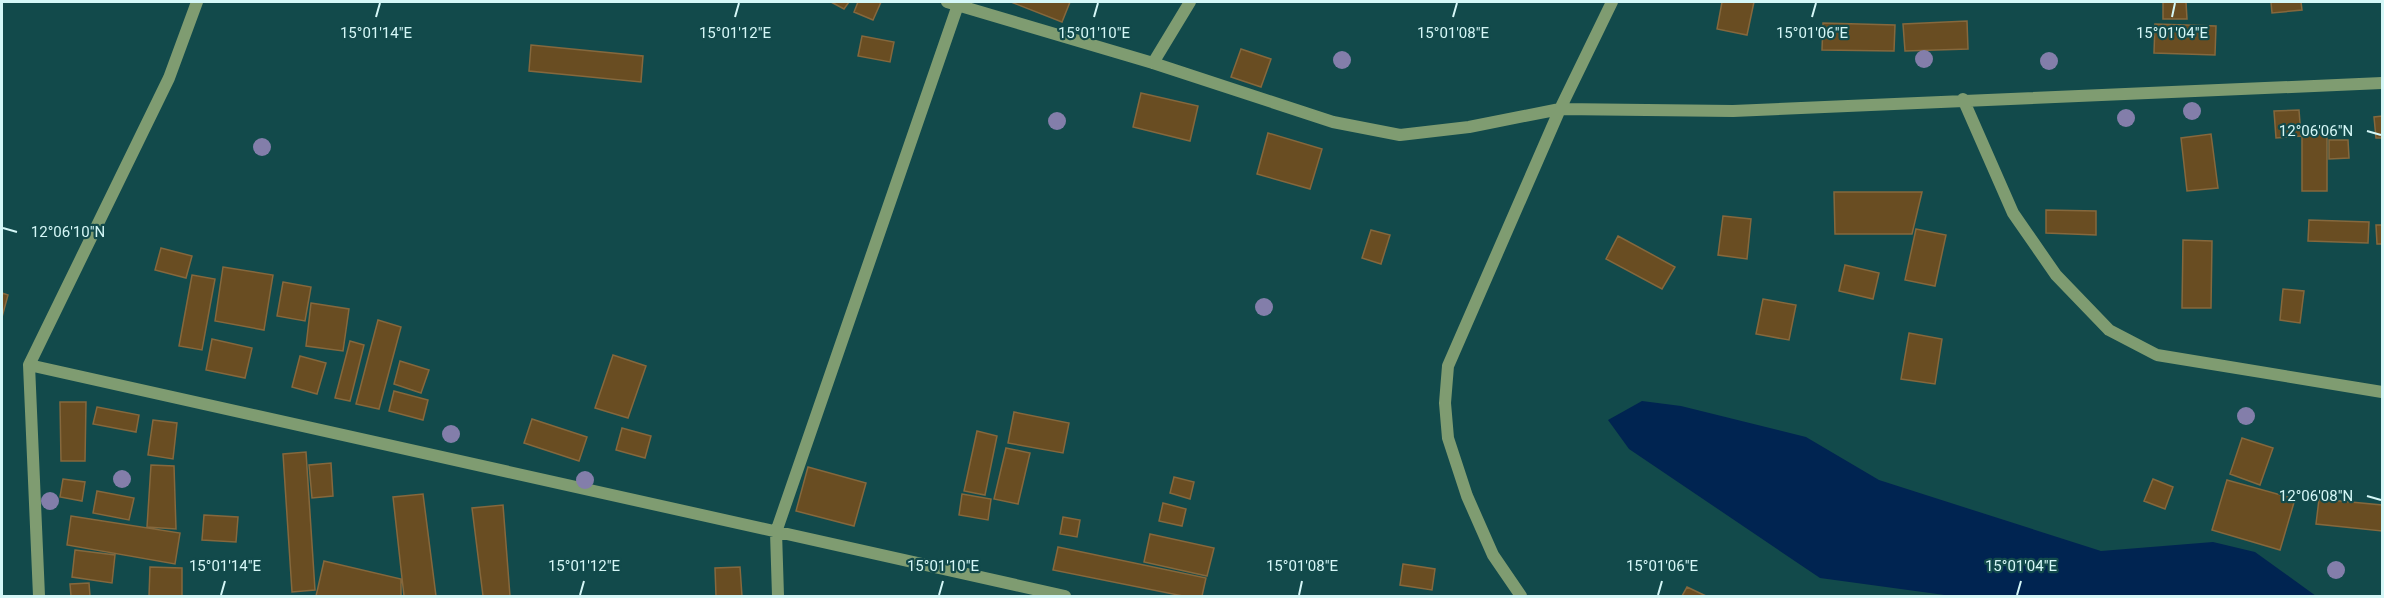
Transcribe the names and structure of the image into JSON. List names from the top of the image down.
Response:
{
  "coordinates": [
    "15°01'14\"E",
    "15°01'12\"E",
    "15°01'10\"E",
    "15°01'08\"E",
    "15°01'06\"E",
    "15°01'04\"E",
    "12°06'06\"N",
    "12°06'10\"N",
    "12°06'08\"N"
  ]
}
